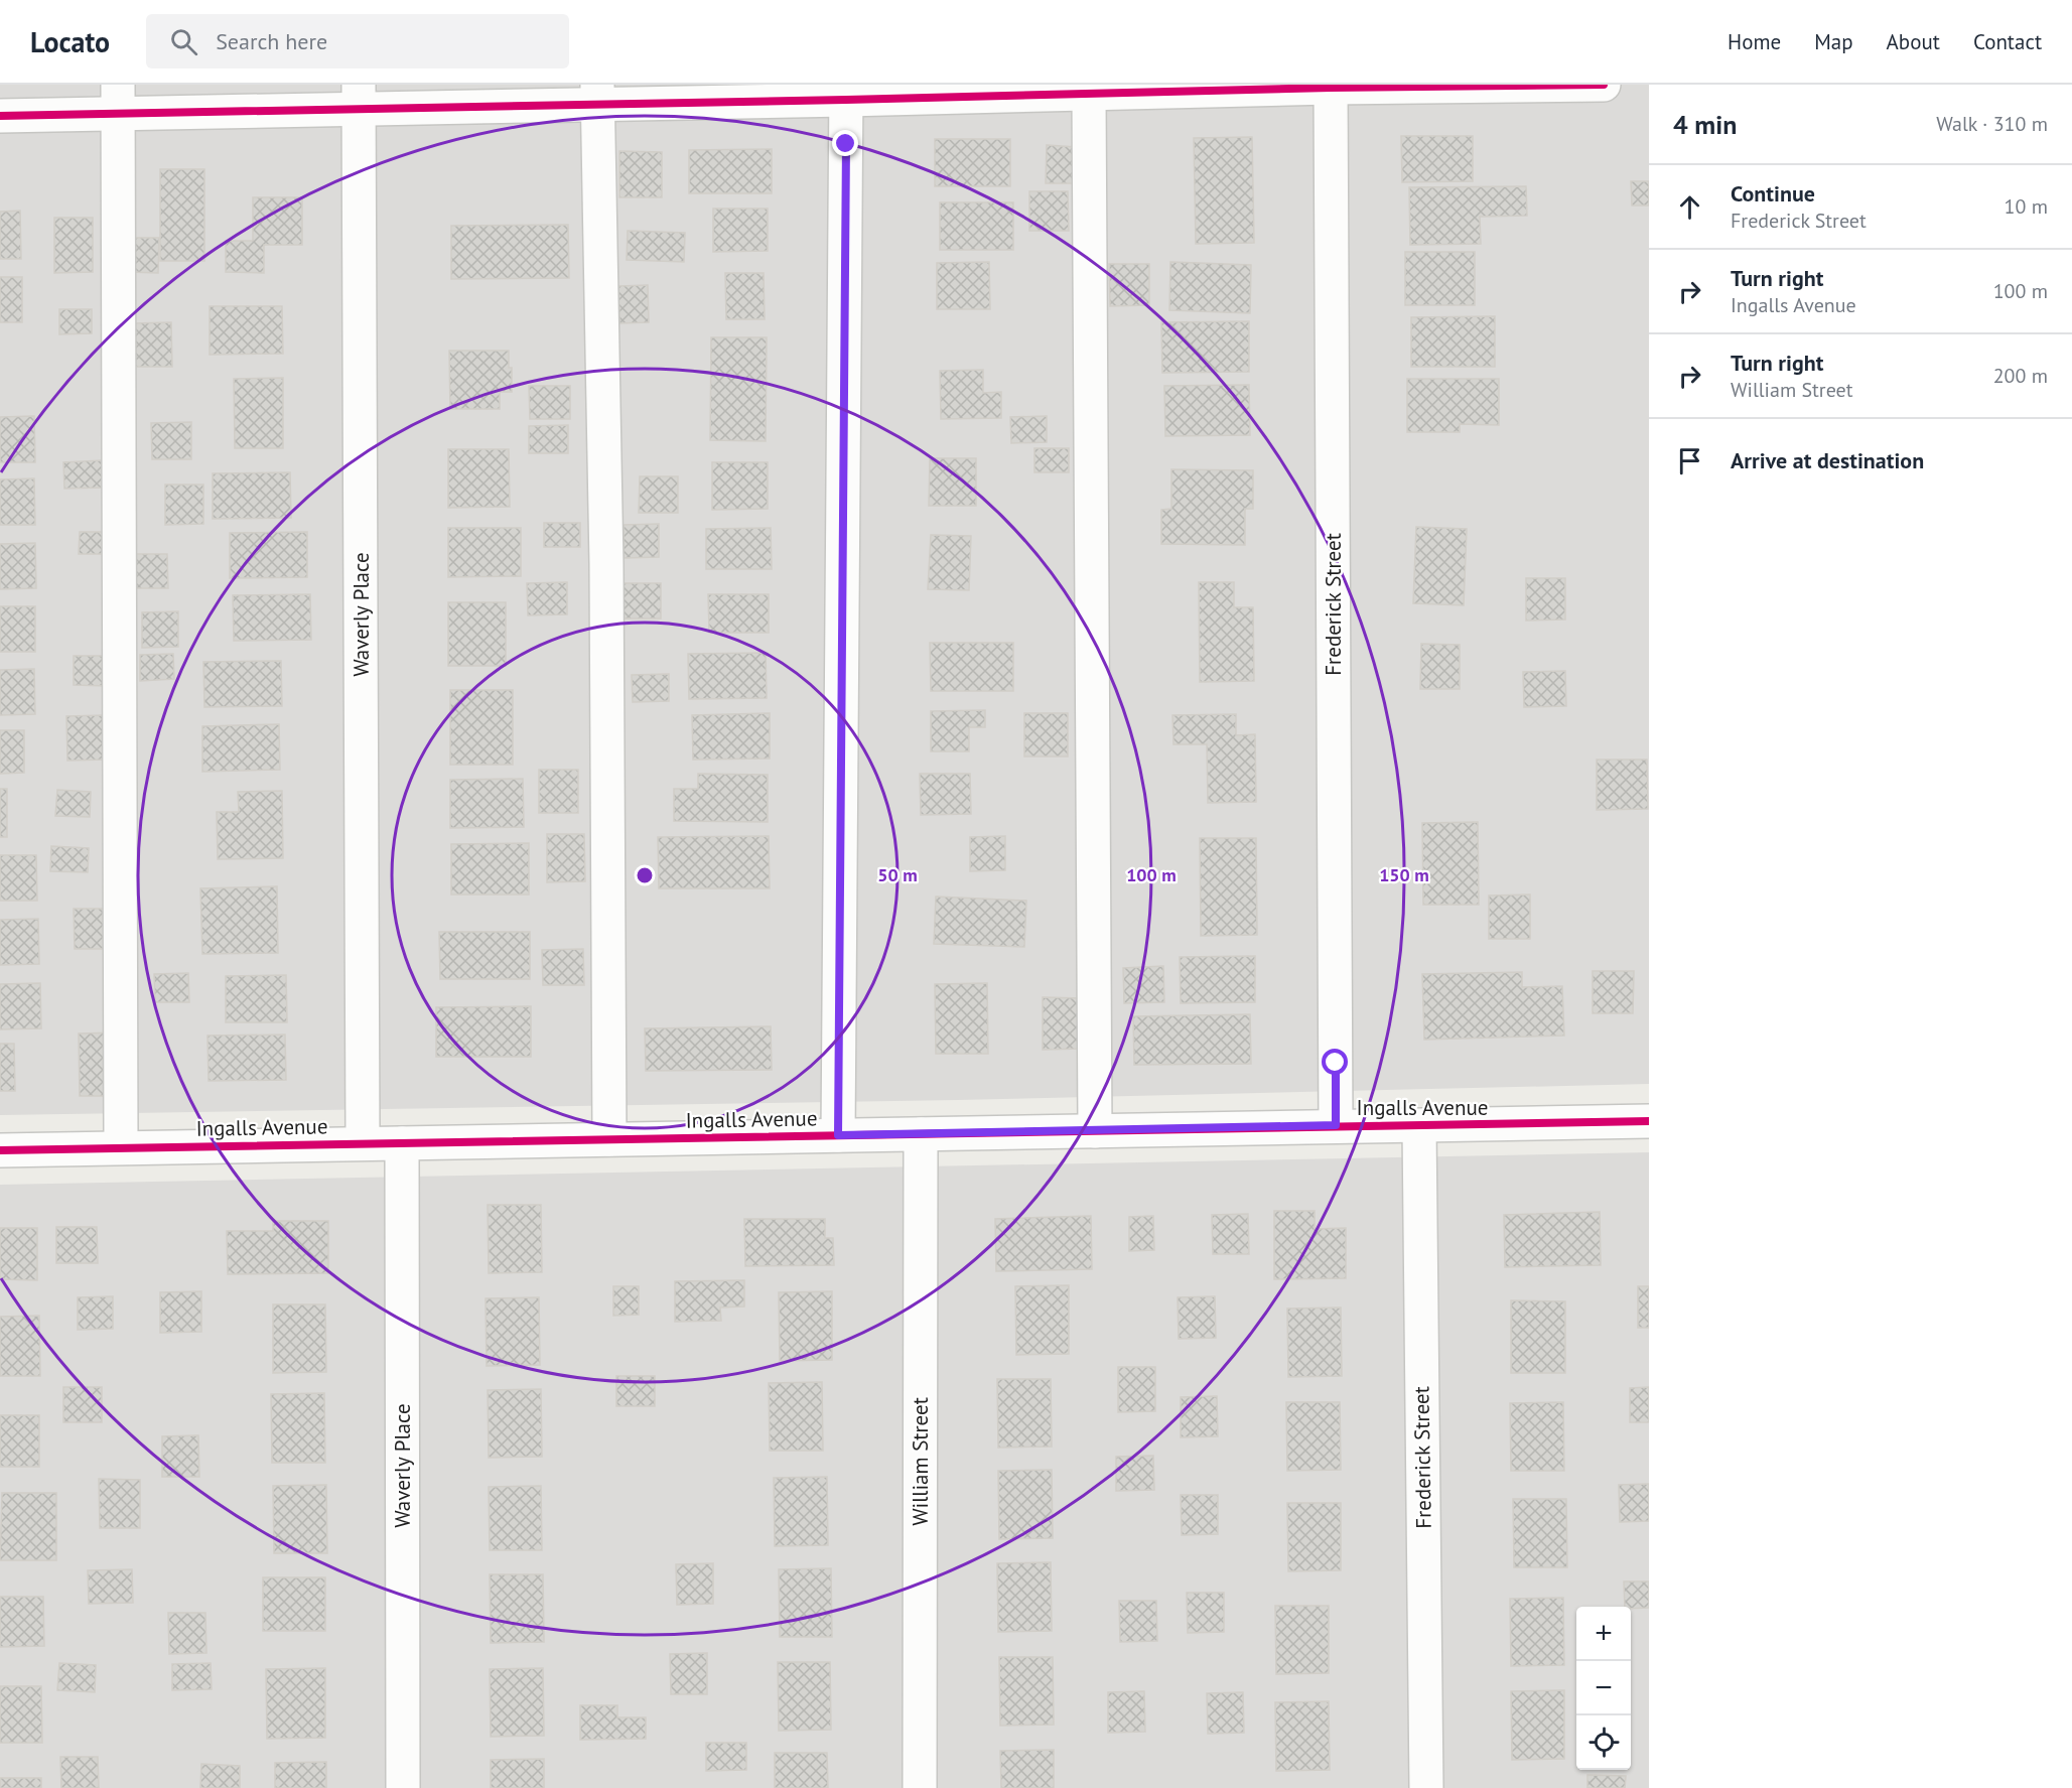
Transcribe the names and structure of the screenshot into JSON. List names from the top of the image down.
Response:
{
  "streets": {
    "street": [
      "Frederick Street",
      "Waverly Place",
      "Ingalls Avenue",
      "William Street"
    ]
  },
  "crossings": [
    ["Frederick Street", "Ingalls Avenue"],
    ["Waverly Place", "Ingalls Avenue"],
    ["Ingalls Avenue", "William Street"]
  ],
  "page": {
    "header": "Locato",
    "search": "Search here",
    "nav": [
      "Home",
      "Map",
      "About",
      "Contact"
    ],
    "heading": ["4 min", "Walk · 310 m"],
    "list": [
      ["Continue", "Frederick Street", "10 m"],
      ["Turn right", "Ingalls Avenue", "100 m"],
      ["Turn right", "William Street", "200 m"],
      "Arrive at destination"
    ],
    "map_buttons": ["+", "−"]
  },
  "rings": ["50 m", "100 m", "150 m"]
}
